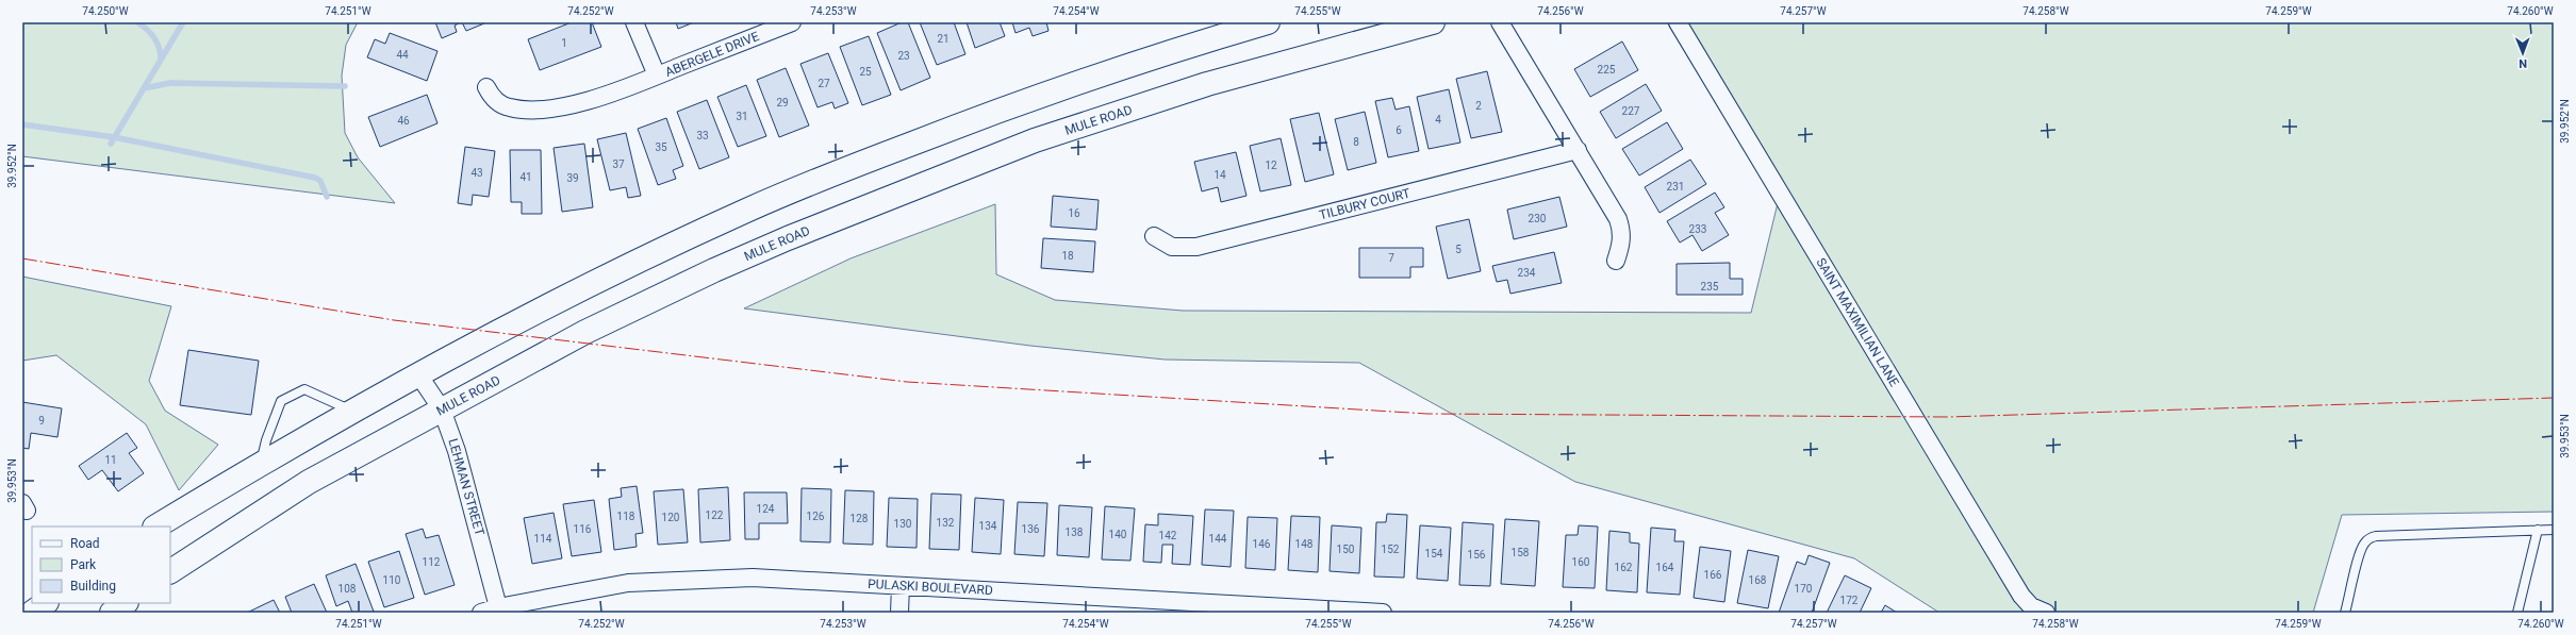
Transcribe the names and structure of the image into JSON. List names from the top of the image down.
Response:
{
  "streets": {
    "main road": ["MULE ROAD"],
    "street": [
      "ABERGELE DRIVE",
      "TILBURY COURT",
      "SAINT MAXIMILIAN LANE",
      "LEHMAN STREET",
      "PULASKI BOULEVARD"
    ]
  },
  "crossings": [
    ["MULE ROAD", "LEHMAN STREET"],
    ["LEHMAN STREET", "PULASKI BOULEVARD"]
  ],
  "house_numbers": [
    "21",
    "1",
    "44",
    "23",
    "225",
    "25",
    "27",
    "29",
    "2",
    "227",
    "31",
    "4",
    "46",
    "6",
    "33",
    "8",
    "35",
    "37",
    "12",
    "43",
    "14",
    "41",
    "39",
    "231",
    "16",
    "230",
    "233",
    "5",
    "18",
    "7",
    "234",
    "235",
    "9",
    "11",
    "124",
    "122",
    "118",
    "126",
    "120",
    "128",
    "132",
    "130",
    "134",
    "116",
    "136",
    "138",
    "140",
    "142",
    "114",
    "144",
    "146",
    "148",
    "150",
    "152",
    "158",
    "154",
    "156",
    "112",
    "160",
    "162",
    "164",
    "166",
    "110",
    "168",
    "108",
    "170",
    "172"
  ],
  "legend": ["Road", "Park", "Building"],
  "north": "bottom",
  "coordinates": [
    "74.250°W",
    "74.251°W",
    "74.252°W",
    "74.253°W",
    "74.254°W",
    "74.255°W",
    "74.256°W",
    "74.257°W",
    "74.258°W",
    "74.259°W",
    "74.260°W",
    "39.952°N",
    "39.953°N"
  ]
}
